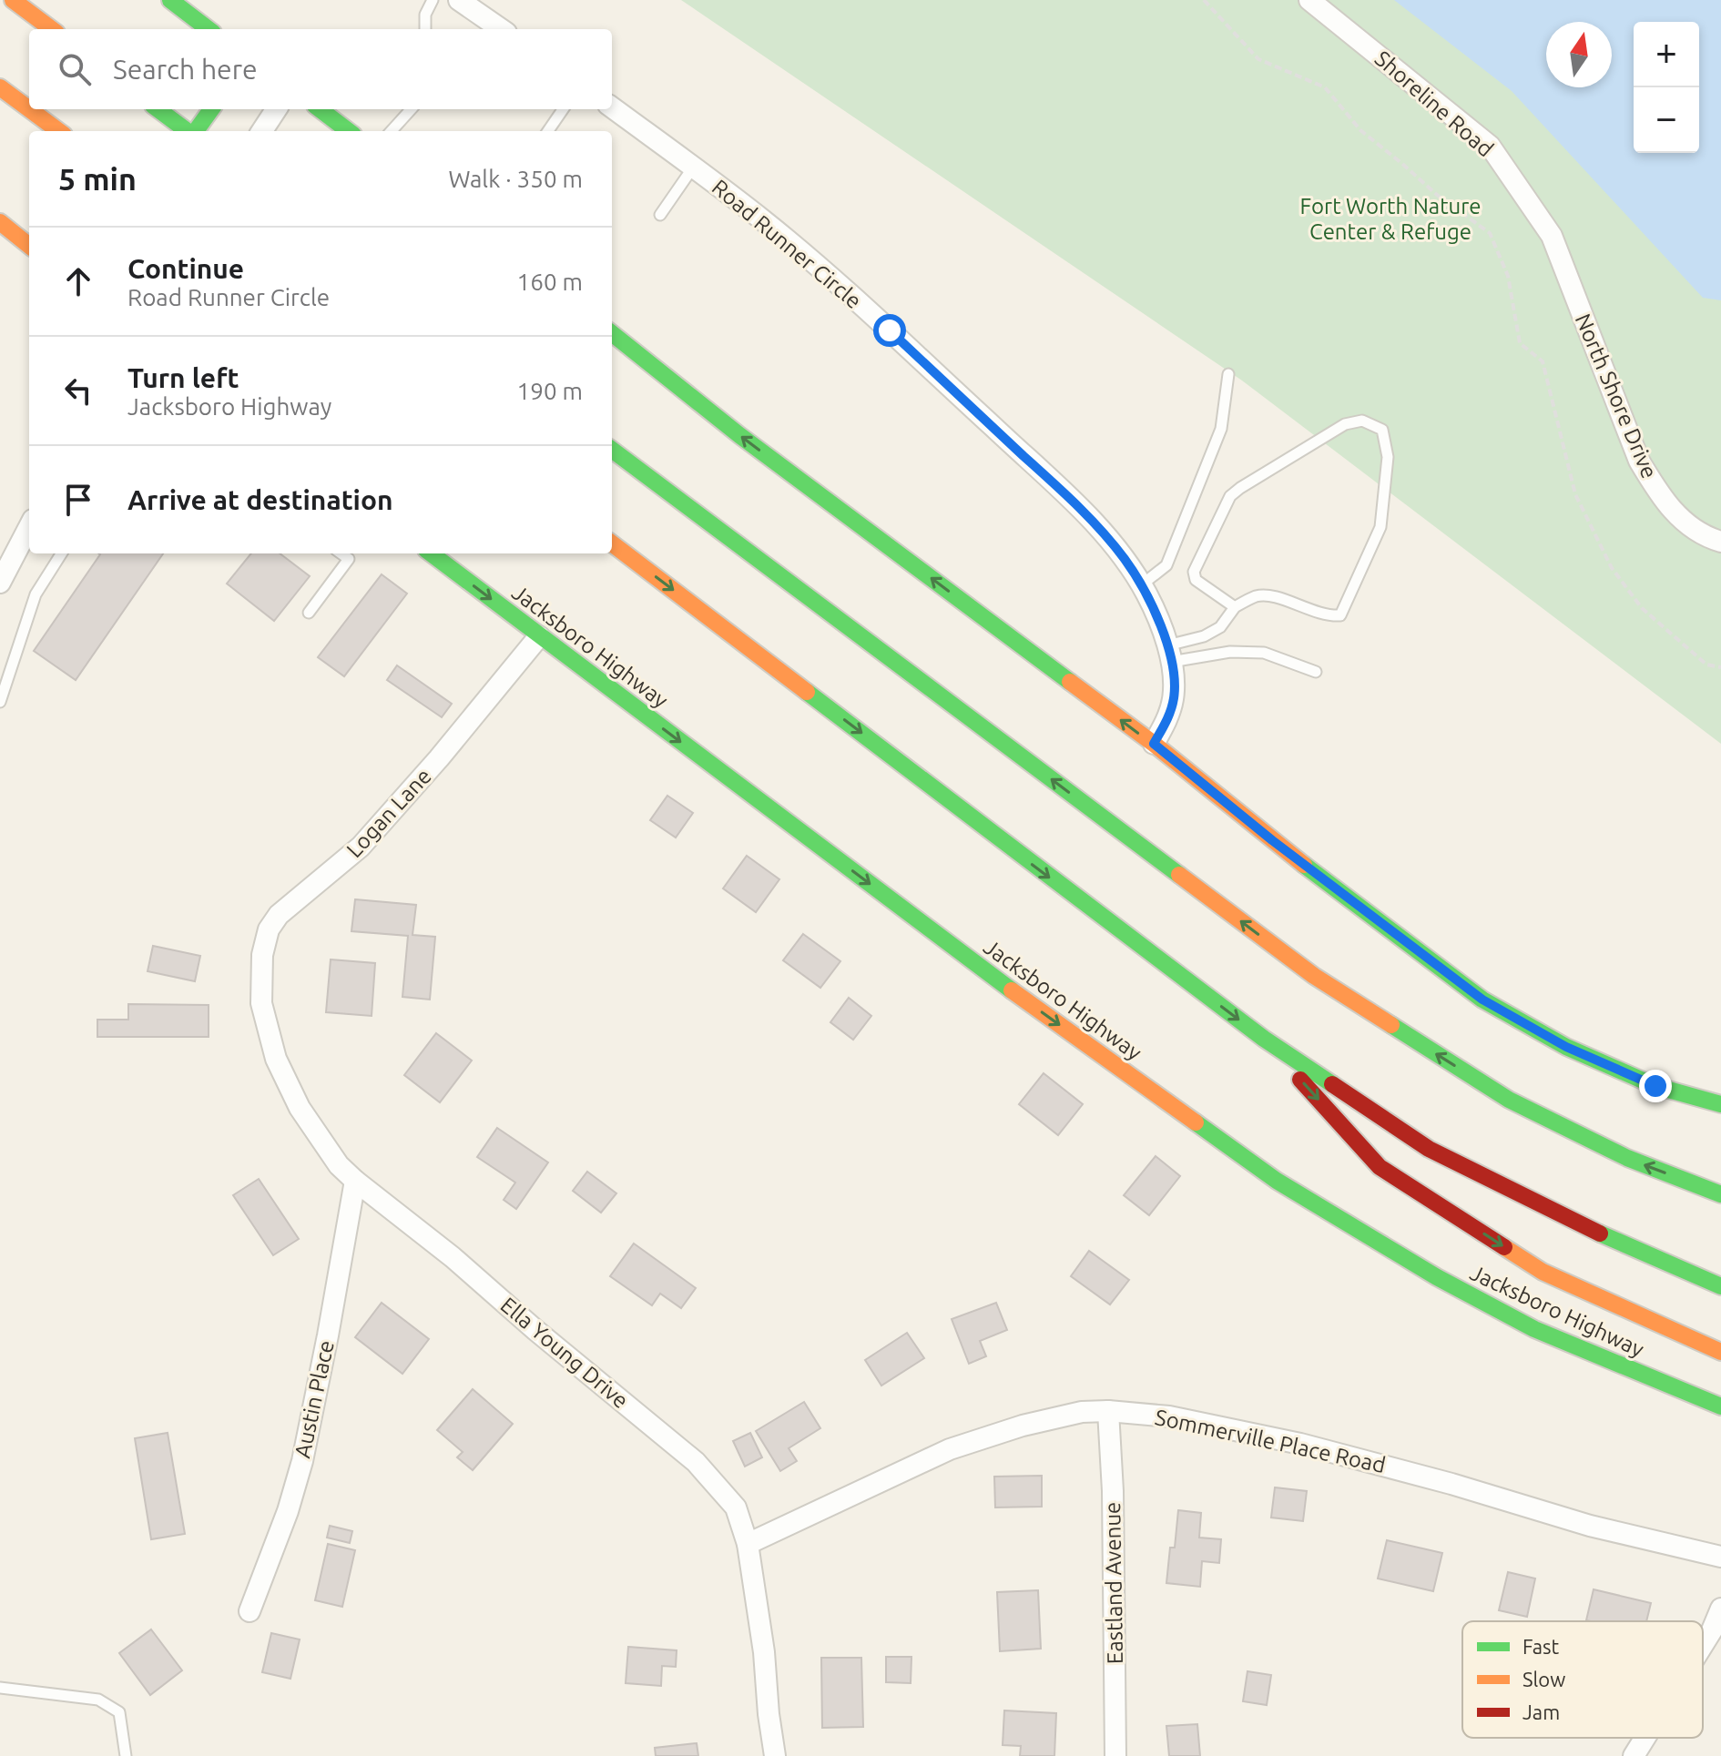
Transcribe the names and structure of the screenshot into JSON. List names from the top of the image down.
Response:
{
  "streets": {
    "main road": ["Jacksboro Highway"],
    "street": [
      "Shoreline Road",
      "Road Runner Circle",
      "North Shore Drive",
      "Logan Lane",
      "Ella Young Drive",
      "Austin Place",
      "Sommerville Place Road",
      "Eastland Avenue"
    ]
  },
  "crossings": [
    ["Shoreline Road", "North Shore Drive"],
    ["Jacksboro Highway", "Logan Lane"],
    ["Logan Lane", "Ella Young Drive"],
    ["Ella Young Drive", "Austin Place"],
    ["Ella Young Drive", "Sommerville Place Road"],
    ["Sommerville Place Road", "Eastland Avenue"]
  ],
  "parks": ["Fort Worth Nature Center & Refuge"],
  "legend": ["Fast", "Slow", "Jam"],
  "north": "top",
  "page": {
    "map_buttons": ["+", "−"],
    "search": "Search here",
    "heading": ["5 min", "Walk · 350 m"],
    "list": [
      ["Continue", "Road Runner Circle", "160 m"],
      ["Turn left", "Jacksboro Highway", "190 m"],
      "Arrive at destination"
    ]
  }
}
